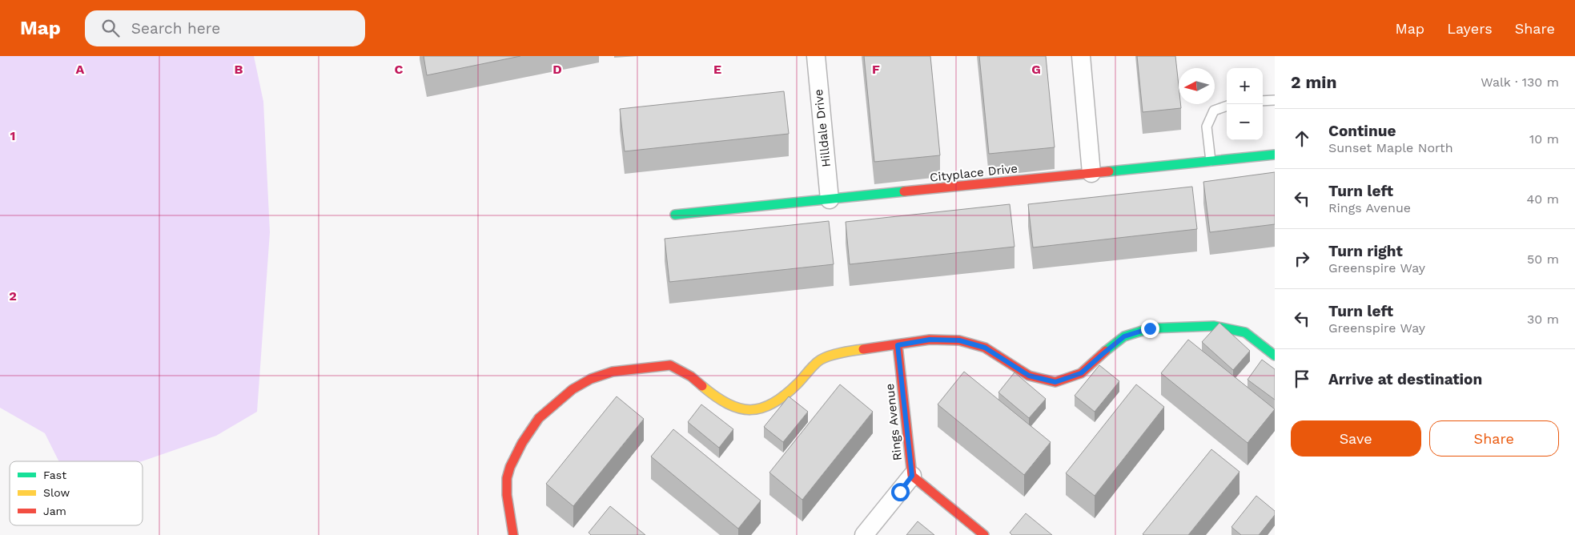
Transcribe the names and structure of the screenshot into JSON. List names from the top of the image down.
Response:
{
  "streets": {
    "street": ["Hilldale Drive", "Cityplace Drive", "Rings Avenue"]
  },
  "crossings": [
    ["Hilldale Drive", "Cityplace Drive"]
  ],
  "legend": ["Fast", "Slow", "Jam"],
  "north": "left",
  "page": {
    "header": "Map",
    "search": "Search here",
    "nav": ["Map", "Layers", "Share"],
    "heading": ["2 min", "Walk · 130 m"],
    "map_buttons": ["+", "−"],
    "list": [
      ["Continue", "Sunset Maple North", "10 m"],
      ["Turn left", "Rings Avenue", "40 m"],
      ["Turn right", "Greenspire Way", "50 m"],
      ["Turn left", "Greenspire Way", "30 m"],
      "Arrive at destination"
    ],
    "buttons": ["Save", "Share"]
  },
  "grid": {
    "columns": [
      "A",
      "B",
      "C",
      "D",
      "E",
      "F",
      "G"
    ],
    "rows": ["1", "2"]
  }
}
